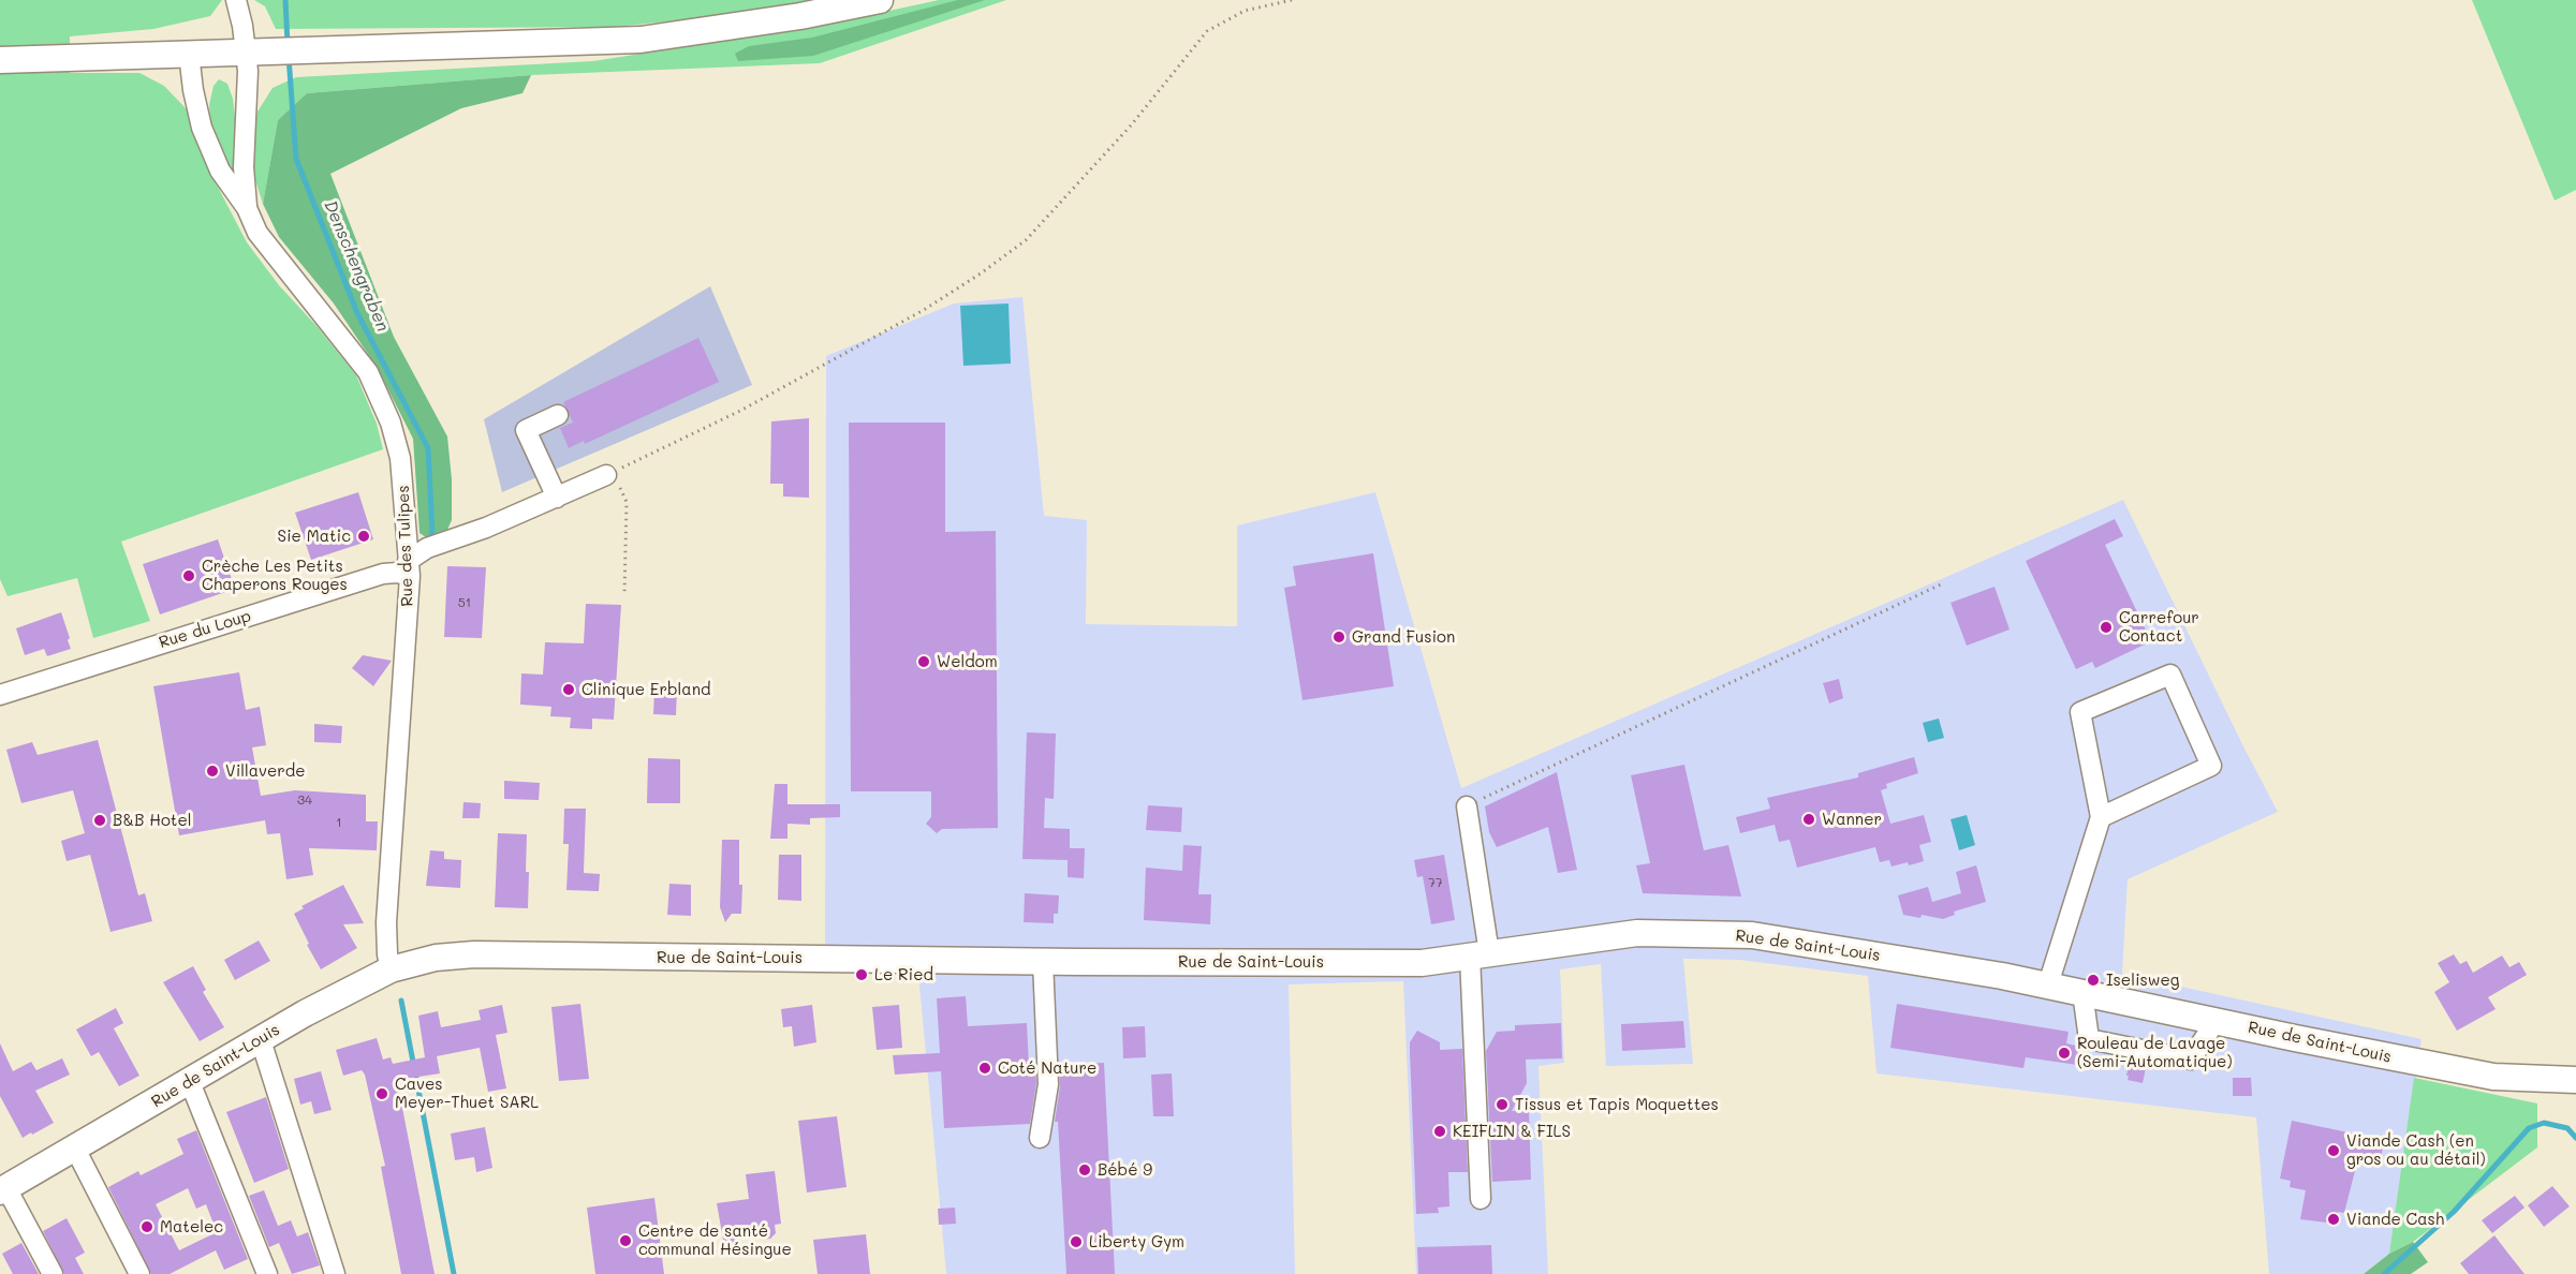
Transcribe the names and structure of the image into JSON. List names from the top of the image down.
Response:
{
  "streets": {
    "main road": ["Rue de Saint-Louis"],
    "street": ["Rue des Tulipes", "Rue du Loup"]
  },
  "crossings": [
    ["Rue des Tulipes", "Rue du Loup"],
    ["Rue des Tulipes", "Rue de Saint-Louis"]
  ],
  "water": ["Denschengraben"],
  "places": [
    "Sie Matic",
    "Crèche Les Petits Chaperons Rouges",
    "Carrefour Contact",
    "Grand Fusion",
    "Weldom",
    "Clinique Erbland",
    "Villaverde",
    "Wanner",
    "B&B Hotel",
    "Le Ried",
    "Iselisweg",
    "Rouleau de Lavage (Semi-Automatique)",
    "Coté Nature",
    "Caves Meyer-Thuet SARL",
    "Tissus et Tapis Moquettes",
    "KEIFLIN & FILS",
    "Viande Cash (en gros ou au détail)",
    "Bébé 9",
    "Viande Cash",
    "Matelec",
    "Centre de santé communal Hésingue",
    "Liberty Gym"
  ],
  "house_numbers": [
    "51",
    "34",
    "1",
    "77"
  ]
}
